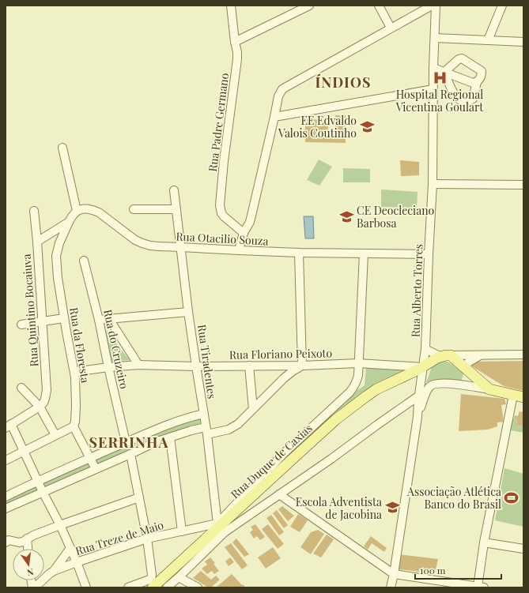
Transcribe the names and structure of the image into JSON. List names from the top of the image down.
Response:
{
  "streets": {
    "main road": ["Rua Duque de Caxias"],
    "street": [
      "Rua Padre Germano",
      "Rua Otacilio Souza",
      "Rua Alberto Torres",
      "Rua Quintino Bocaiuva",
      "Rua da Floresta",
      "Rua do Cruzeiro",
      "Rua Floriano Peixoto",
      "Rua Tiradentes",
      "Rua Treze de Maio"
    ]
  },
  "crossings": [
    ["Rua Otacilio Souza", "Rua Alberto Torres"],
    ["Rua Otacilio Souza", "Rua Tiradentes"],
    ["Rua Otacilio Souza", "Rua Duque de Caxias"],
    ["Rua Alberto Torres", "Rua Floriano Peixoto"],
    ["Rua Alberto Torres", "Rua Duque de Caxias"],
    ["Rua da Floresta", "Rua Floriano Peixoto"],
    ["Rua do Cruzeiro", "Rua Floriano Peixoto"],
    ["Rua Floriano Peixoto", "Rua Tiradentes"],
    ["Rua Floriano Peixoto", "Rua Duque de Caxias"],
    ["Rua Tiradentes", "Rua Duque de Caxias"],
    ["Rua Tiradentes", "Rua Treze de Maio"],
    ["Rua Duque de Caxias", "Rua Treze de Maio"]
  ],
  "districts": ["ÍNDIOS", "SERRINHA"],
  "places": {
    "hospital": ["Hospital Regional Vicentina Goulart"],
    "school or university": ["EE Edvaldo Valois Coutinho", "CE Deocleciano Barbosa", "Escola Adventista de Jacobina"],
    "sports": ["Associação Atlética Banco do Brasil"]
  },
  "scale_bar": "100 m",
  "north": "bottom"
}
